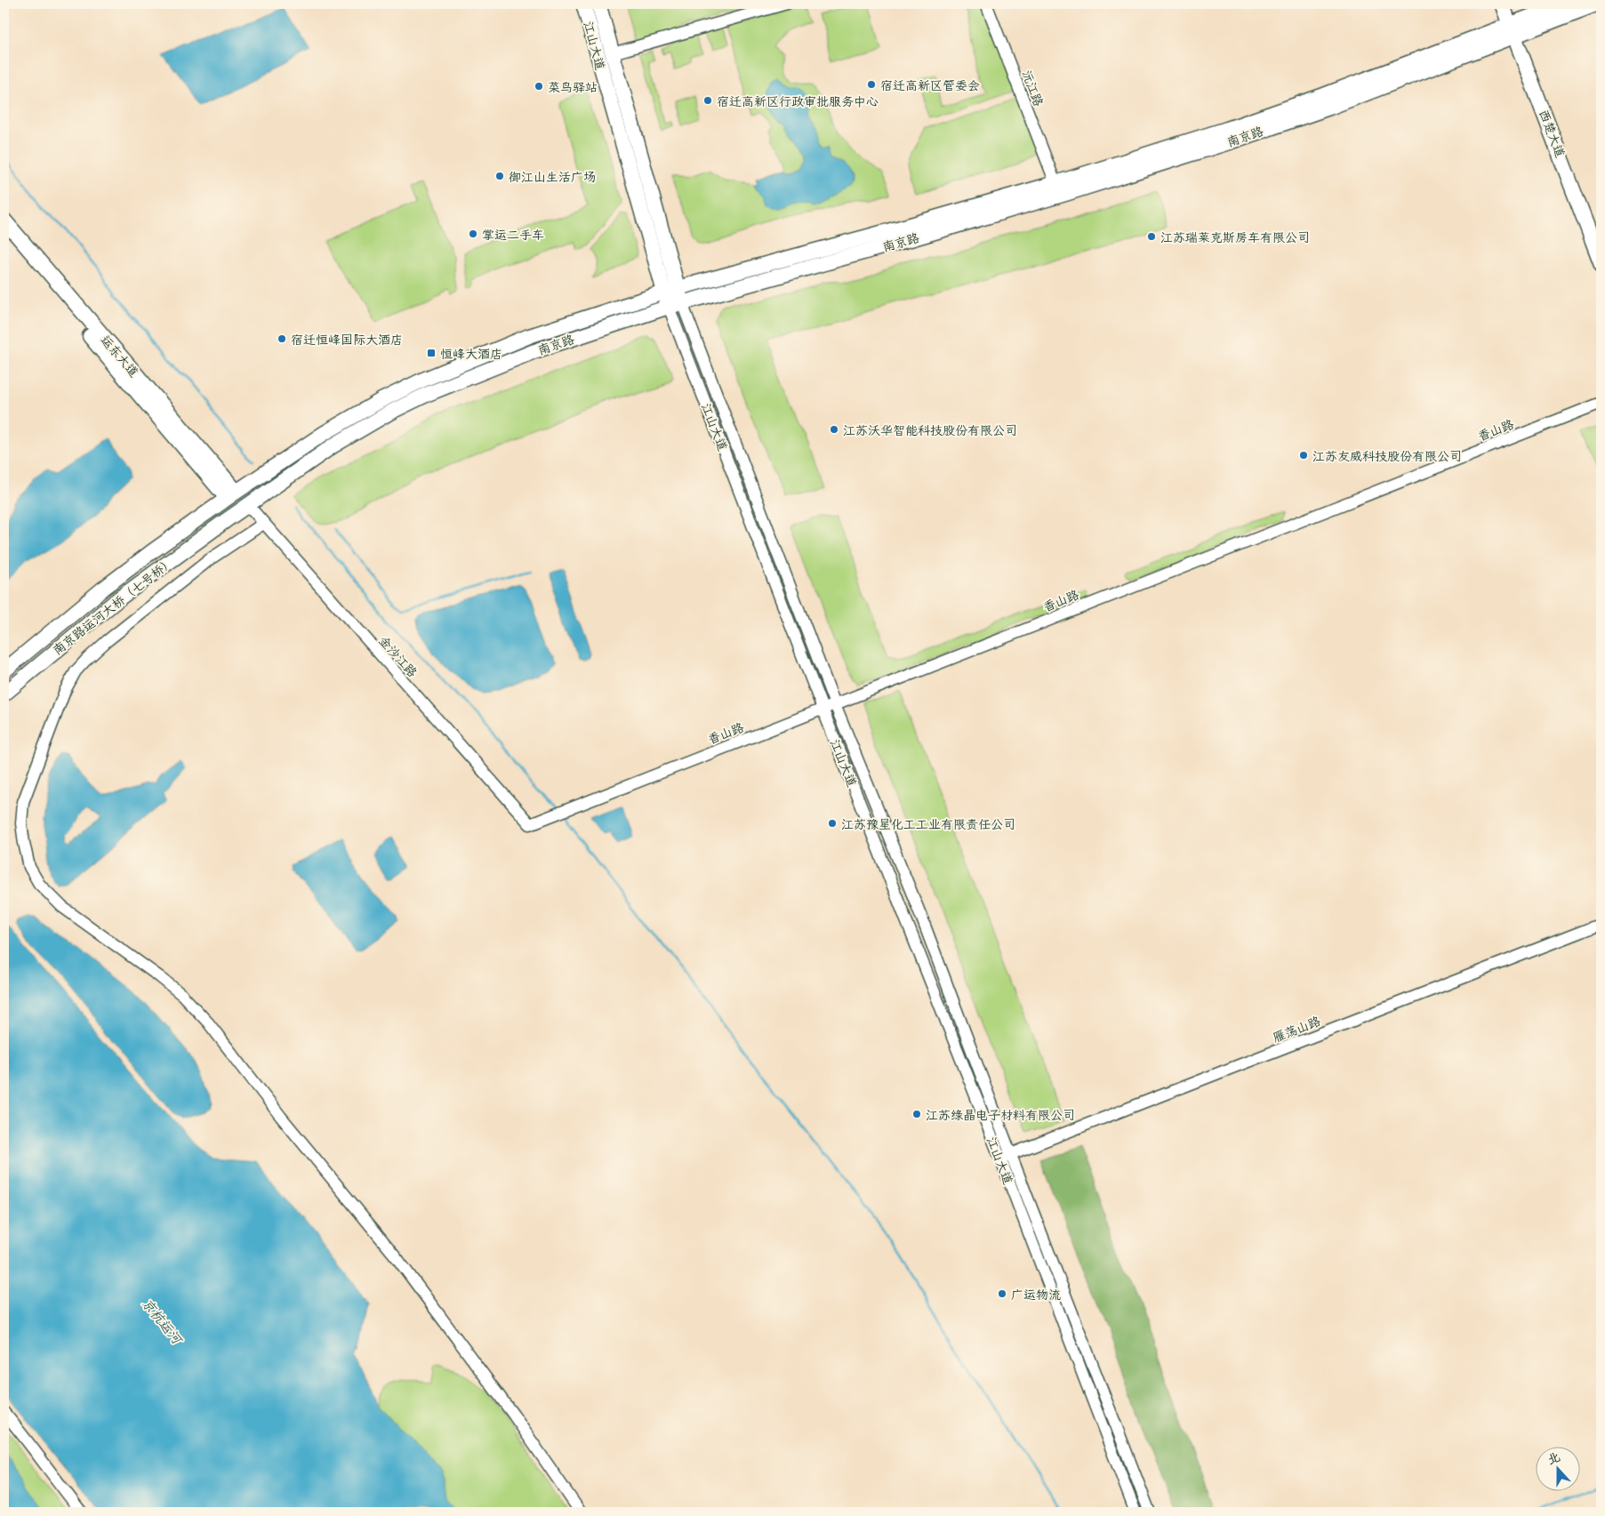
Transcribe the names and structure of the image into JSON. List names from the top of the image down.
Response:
{
  "streets": {
    "main road": [
      "江山大道",
      "西楚大道",
      "南京路",
      "运东大道",
      "南京路运河大桥（七号桥）"
    ],
    "street": [
      "沅江路",
      "香山路",
      "金沙江路",
      "雁荡山路"
    ]
  },
  "crossings": [
    ["江山大道", "南京路"],
    ["江山大道", "香山路"],
    ["江山大道", "雁荡山路"],
    ["沅江路", "南京路"],
    ["西楚大道", "南京路"],
    ["南京路", "运东大道"],
    ["南京路", "南京路运河大桥（七号桥）"],
    ["南京路", "金沙江路"],
    ["香山路", "金沙江路"]
  ],
  "water": ["京杭运河"],
  "places": {
    "other": [
      "宿迁高新区管委会",
      "菜鸟驿站",
      "宿迁高新区行政审批服务中心",
      "御江山生活广场",
      "掌运二手车",
      "江苏瑞莱克斯房车有限公司",
      "宿迁恒峰国际大酒店",
      "江苏沃华智能科技股份有限公司",
      "江苏友威科技股份有限公司",
      "江苏豫星化工工业有限责任公司",
      "江苏绿晶电子材料有限公司",
      "广运物流"
    ],
    "transit": ["恒峰大酒店"]
  },
  "north": "top"
}
